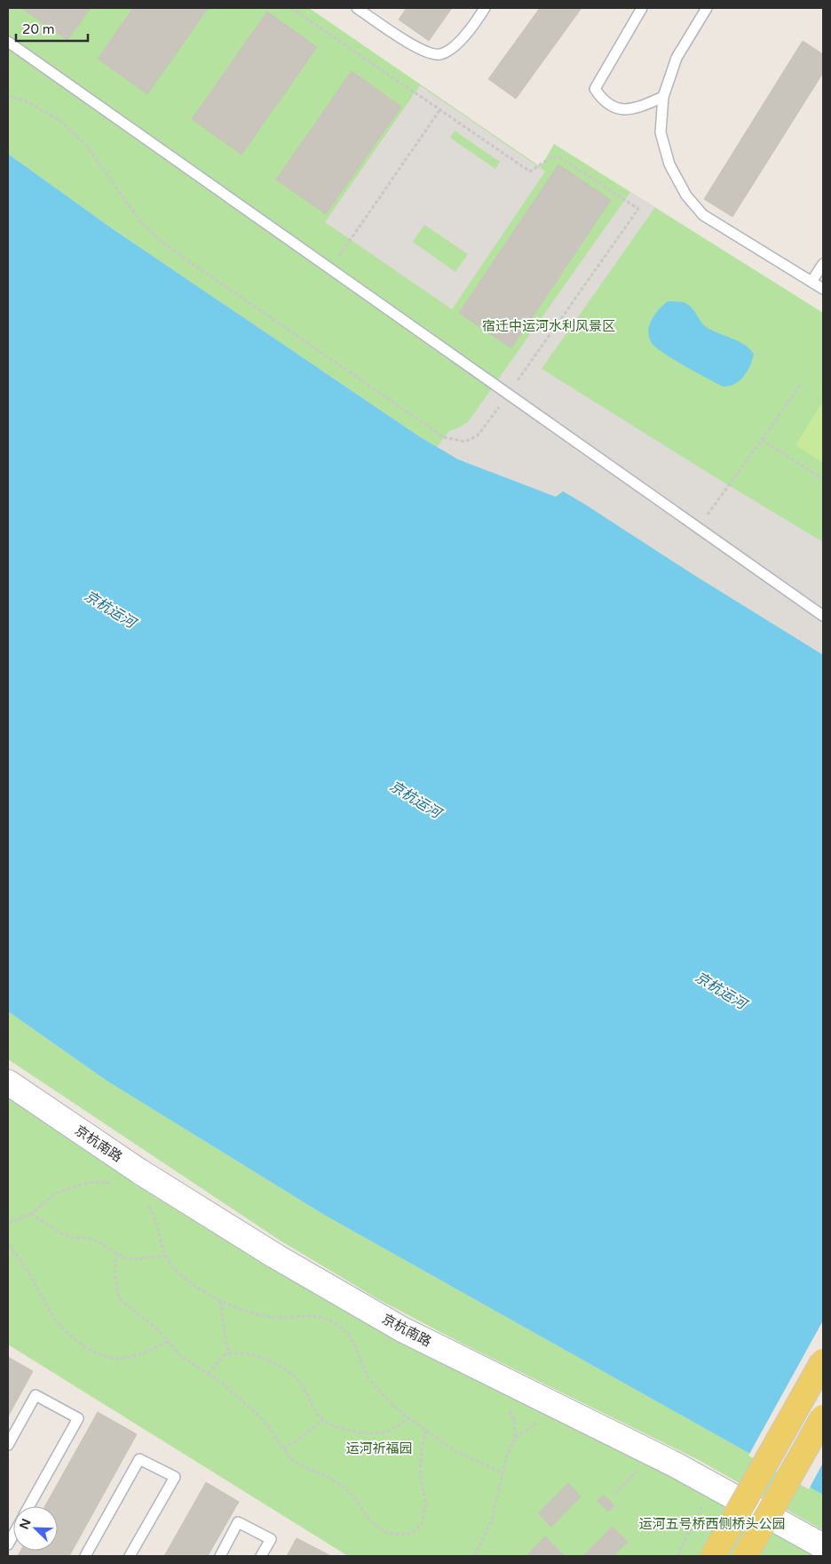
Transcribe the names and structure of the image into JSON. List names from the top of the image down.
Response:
{
  "streets": {
    "street": ["京杭南路"]
  },
  "water": ["京杭运河"],
  "parks": ["宿迁中运河水利风景区", "运河祈福园", "运河五号桥西侧桥头公园"],
  "scale_bar": "20 m",
  "north": "top left"
}
